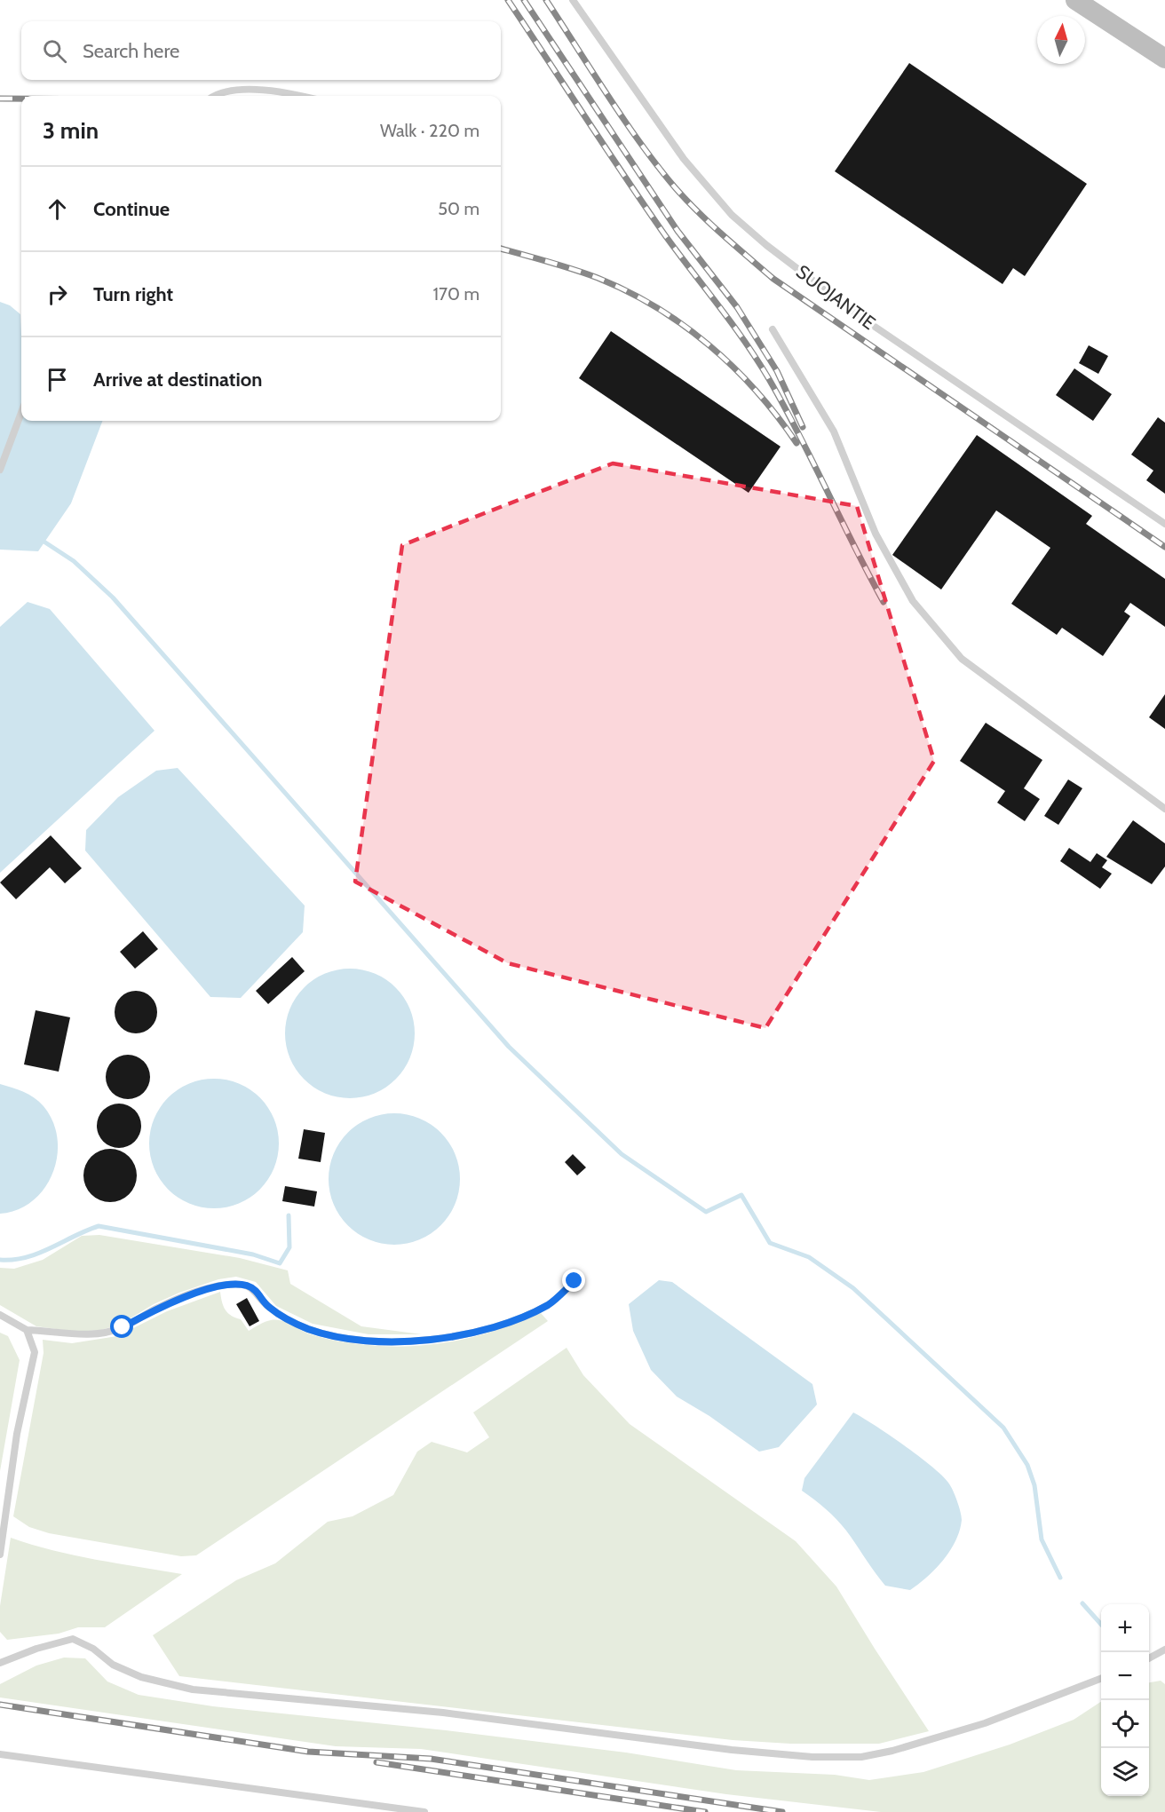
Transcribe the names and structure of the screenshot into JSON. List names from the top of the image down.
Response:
{
  "streets": {
    "lane": ["SUOJANTIE"]
  },
  "north": "top",
  "page": {
    "search": "Search here",
    "heading": ["3 min", "Walk · 220 m"],
    "list": [
      ["Continue", "50 m"],
      ["Turn right", "170 m"],
      "Arrive at destination"
    ],
    "map_buttons": ["+", "−"]
  }
}
